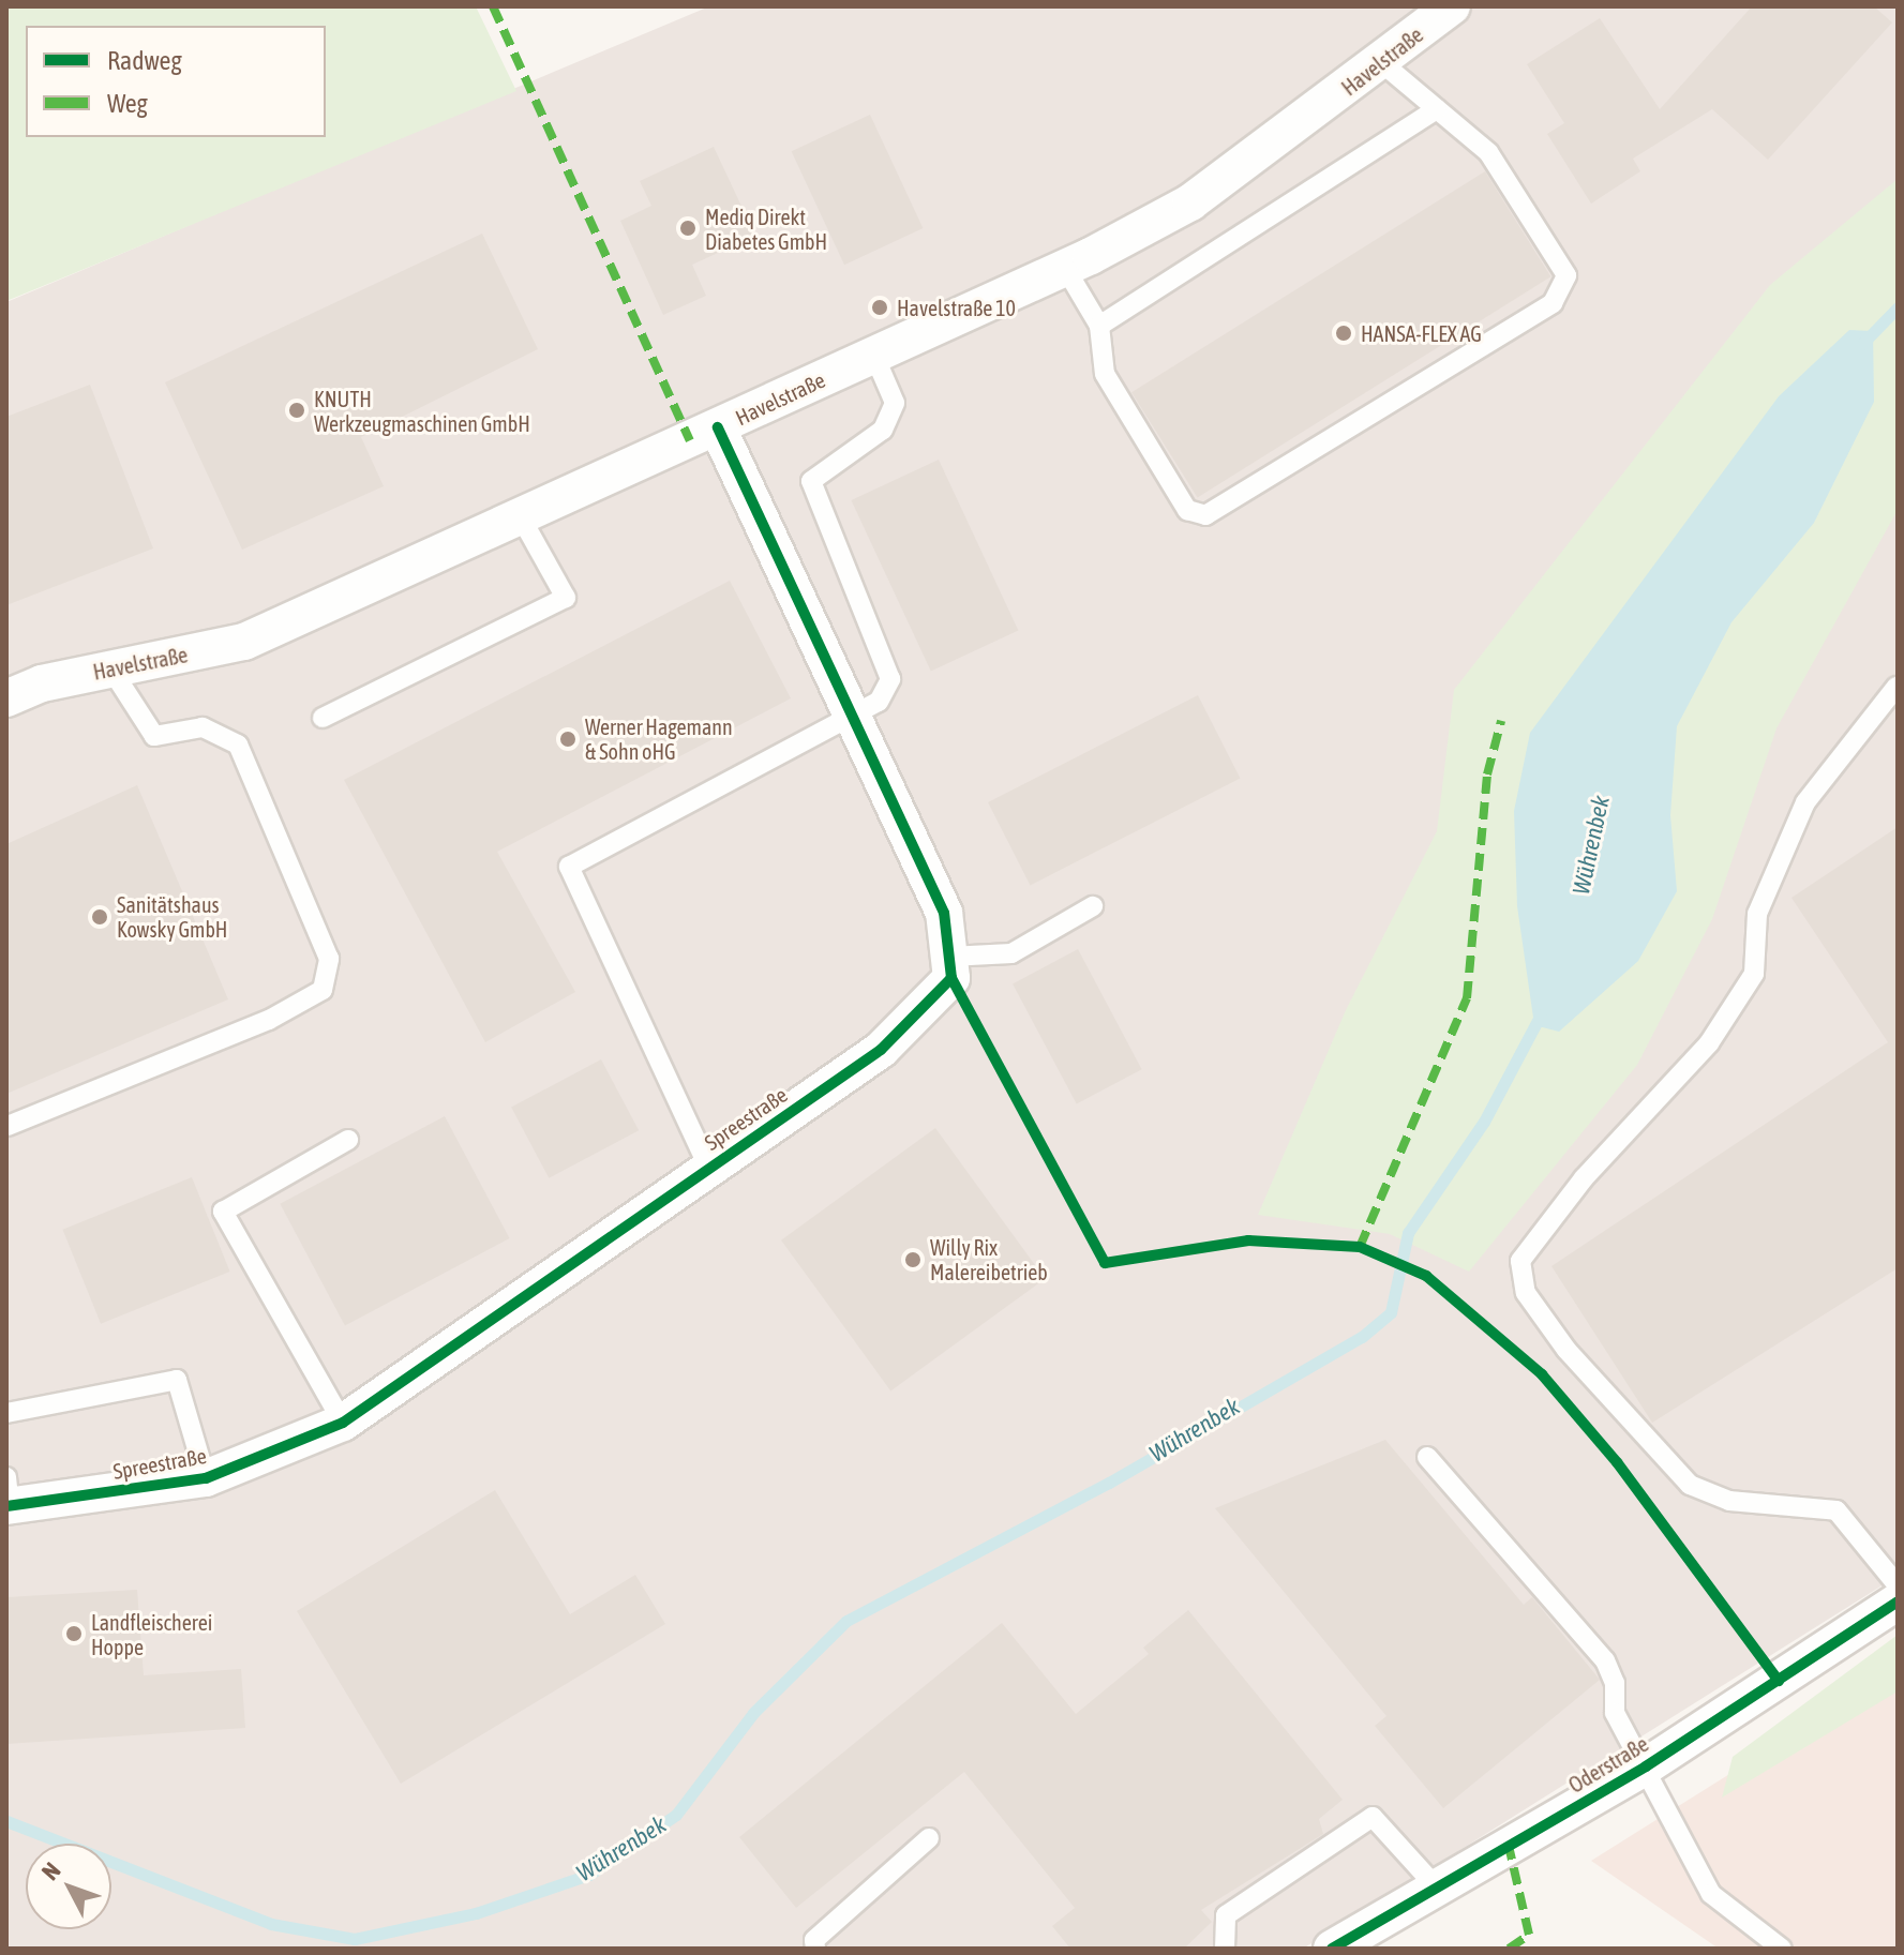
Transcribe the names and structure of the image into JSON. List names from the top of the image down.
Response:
{
  "streets": {
    "street": ["Havelstraße", "Spreestraße", "Oderstraße"]
  },
  "crossings": [
    ["Havelstraße", "Spreestraße"]
  ],
  "water": ["Wührenbek"],
  "places": [
    "Mediq Direkt Diabetes GmbH",
    "Havelstraße 10",
    "HANSA-FLEX AG",
    "KNUTH Werkzeugmaschinen GmbH",
    "Werner Hagemann & Sohn oHG",
    "Sanitätshaus Kowsky GmbH",
    "Willy Rix Malereibetrieb",
    "Landfleischerei Hoppe"
  ],
  "legend": ["Radweg", "Weg"],
  "north": "top left"
}
